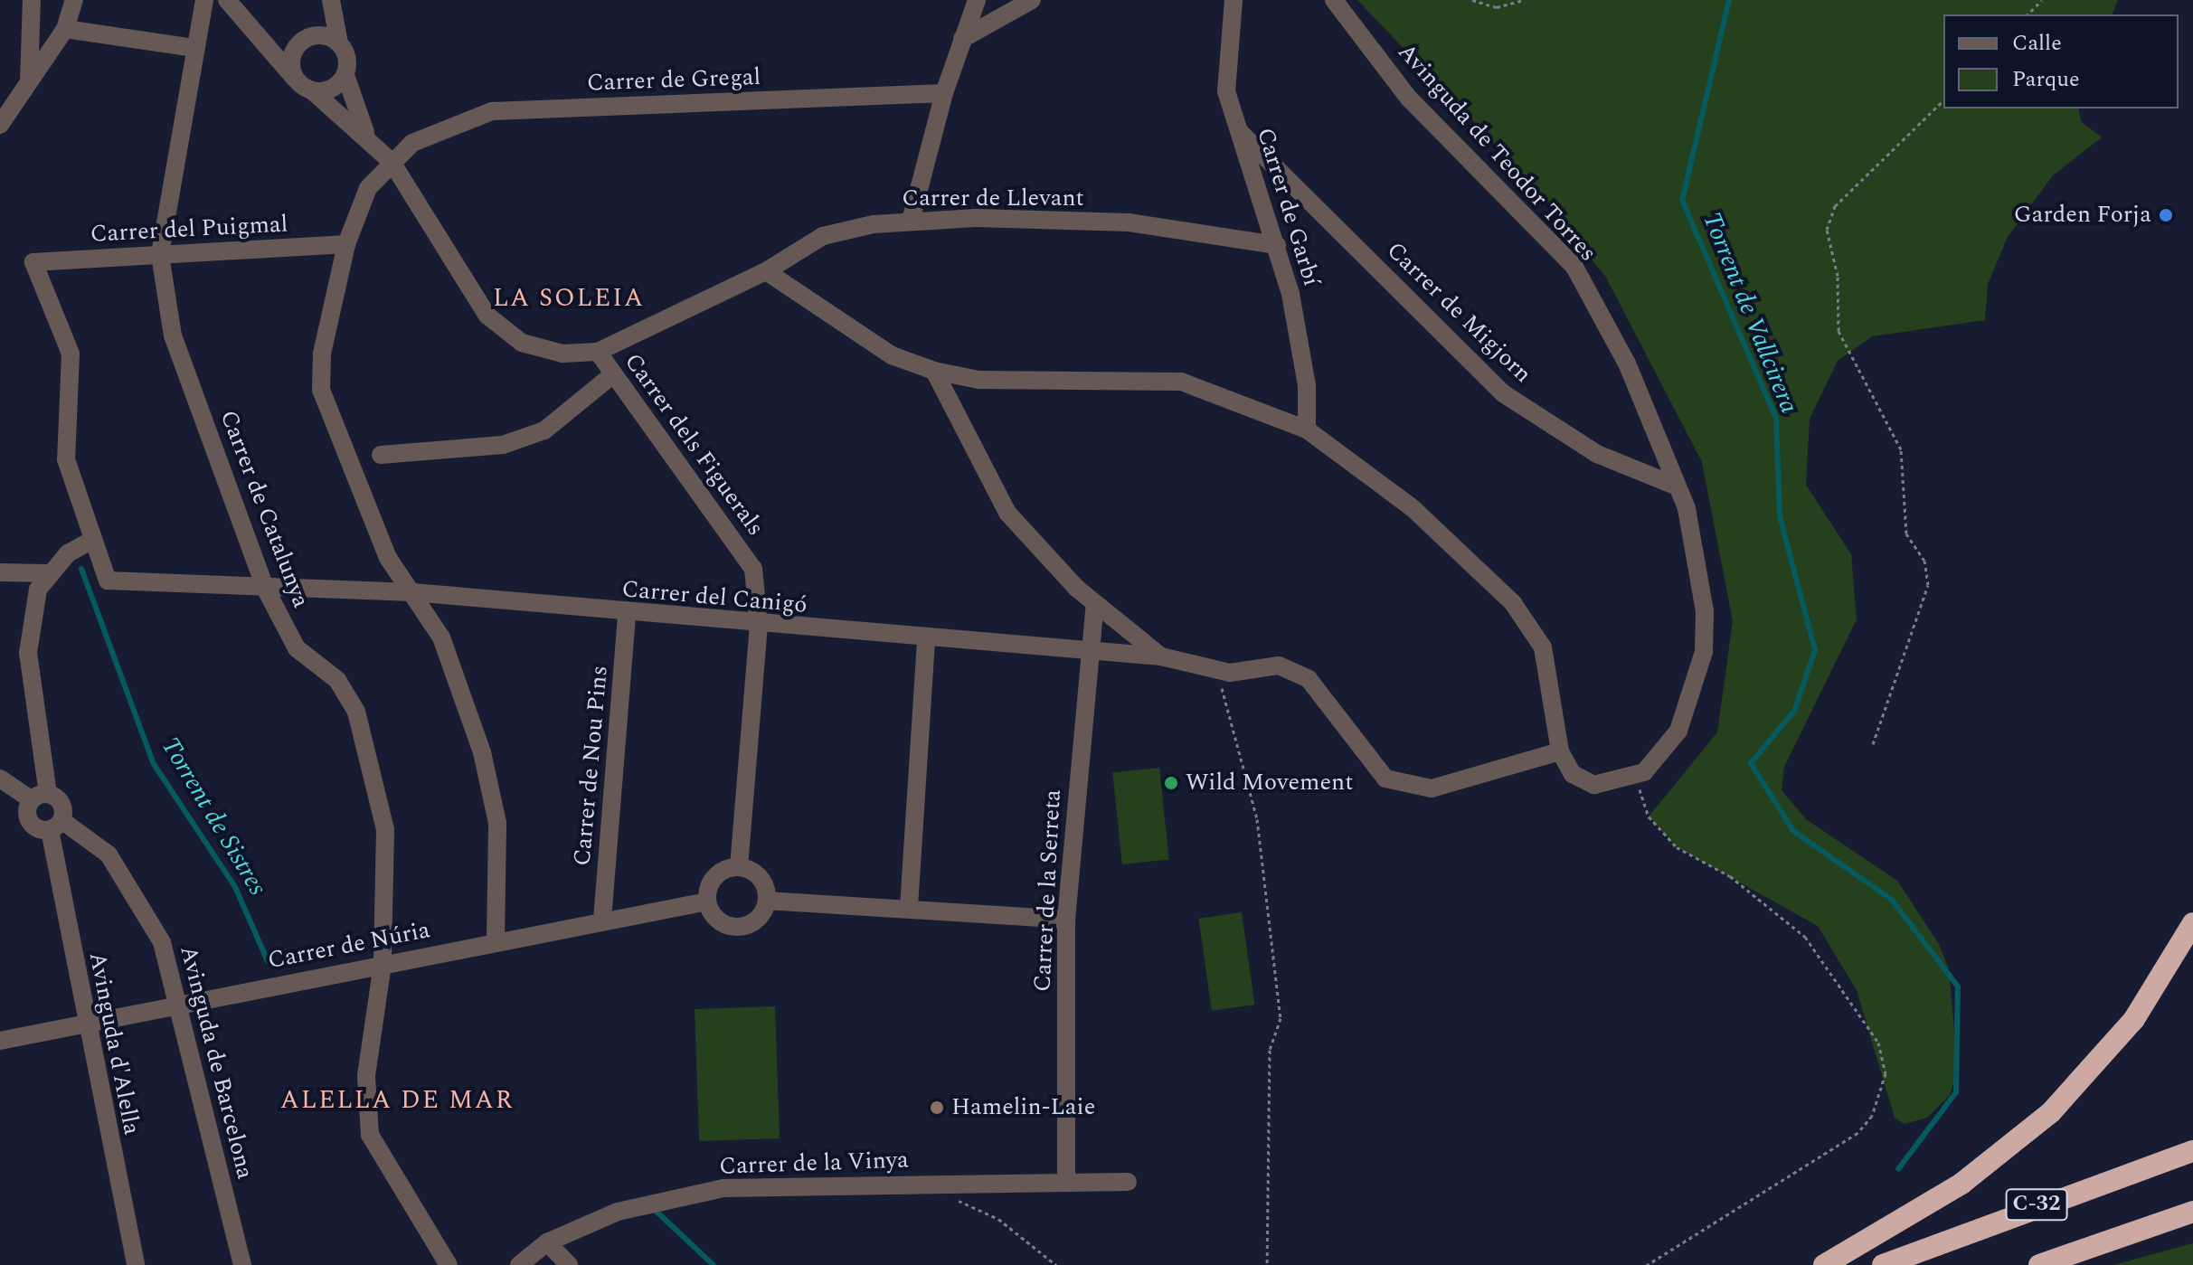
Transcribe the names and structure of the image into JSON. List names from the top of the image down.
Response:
{
  "streets": {
    "highway": ["C-32"],
    "street": [
      "Carrer de Gregal",
      "Avinguda de Teodor Torres",
      "Carrer de Llevant",
      "Carrer de Garbí",
      "Carrer del Puigmal",
      "Carrer de Migjorn",
      "Carrer dels Figuerals",
      "Carrer de Catalunya",
      "Carrer del Canigó",
      "Carrer de Nou Pins",
      "Carrer de la Serreta",
      "Carrer de Núria",
      "Avinguda d'Alella",
      "Avinguda de Barcelona",
      "Carrer de la Vinya"
    ]
  },
  "crossings": [
    ["Carrer de Gregal", "Carrer de Llevant"],
    ["Avinguda de Teodor Torres", "Carrer de Migjorn"],
    ["Carrer de Llevant", "Carrer de Garbí"],
    ["Carrer de Llevant", "Carrer dels Figuerals"],
    ["Carrer de Garbí", "Carrer de Migjorn"],
    ["Carrer del Puigmal", "Carrer de Catalunya"],
    ["Carrer dels Figuerals", "Carrer del Canigó"],
    ["Carrer dels Figuerals", "Carrer de Núria"],
    ["Carrer de Catalunya", "Carrer del Canigó"],
    ["Carrer de Catalunya", "Carrer de Núria"],
    ["Carrer del Canigó", "Carrer de Nou Pins"],
    ["Carrer del Canigó", "Carrer de la Serreta"],
    ["Carrer de Nou Pins", "Carrer de Núria"],
    ["Carrer de la Serreta", "Carrer de la Vinya"],
    ["Carrer de Núria", "Avinguda d'Alella"],
    ["Carrer de Núria", "Avinguda de Barcelona"],
    ["Avinguda d'Alella", "Avinguda de Barcelona"]
  ],
  "districts": ["LA SOLEIA", "ALELLA DE MAR"],
  "water": ["Torrent de Vallcirera", "Torrent de Sistres"],
  "places": ["Garden Forja", "Wild Movement", "Hamelin-Laie"],
  "legend": ["Calle", "Parque"]
}
